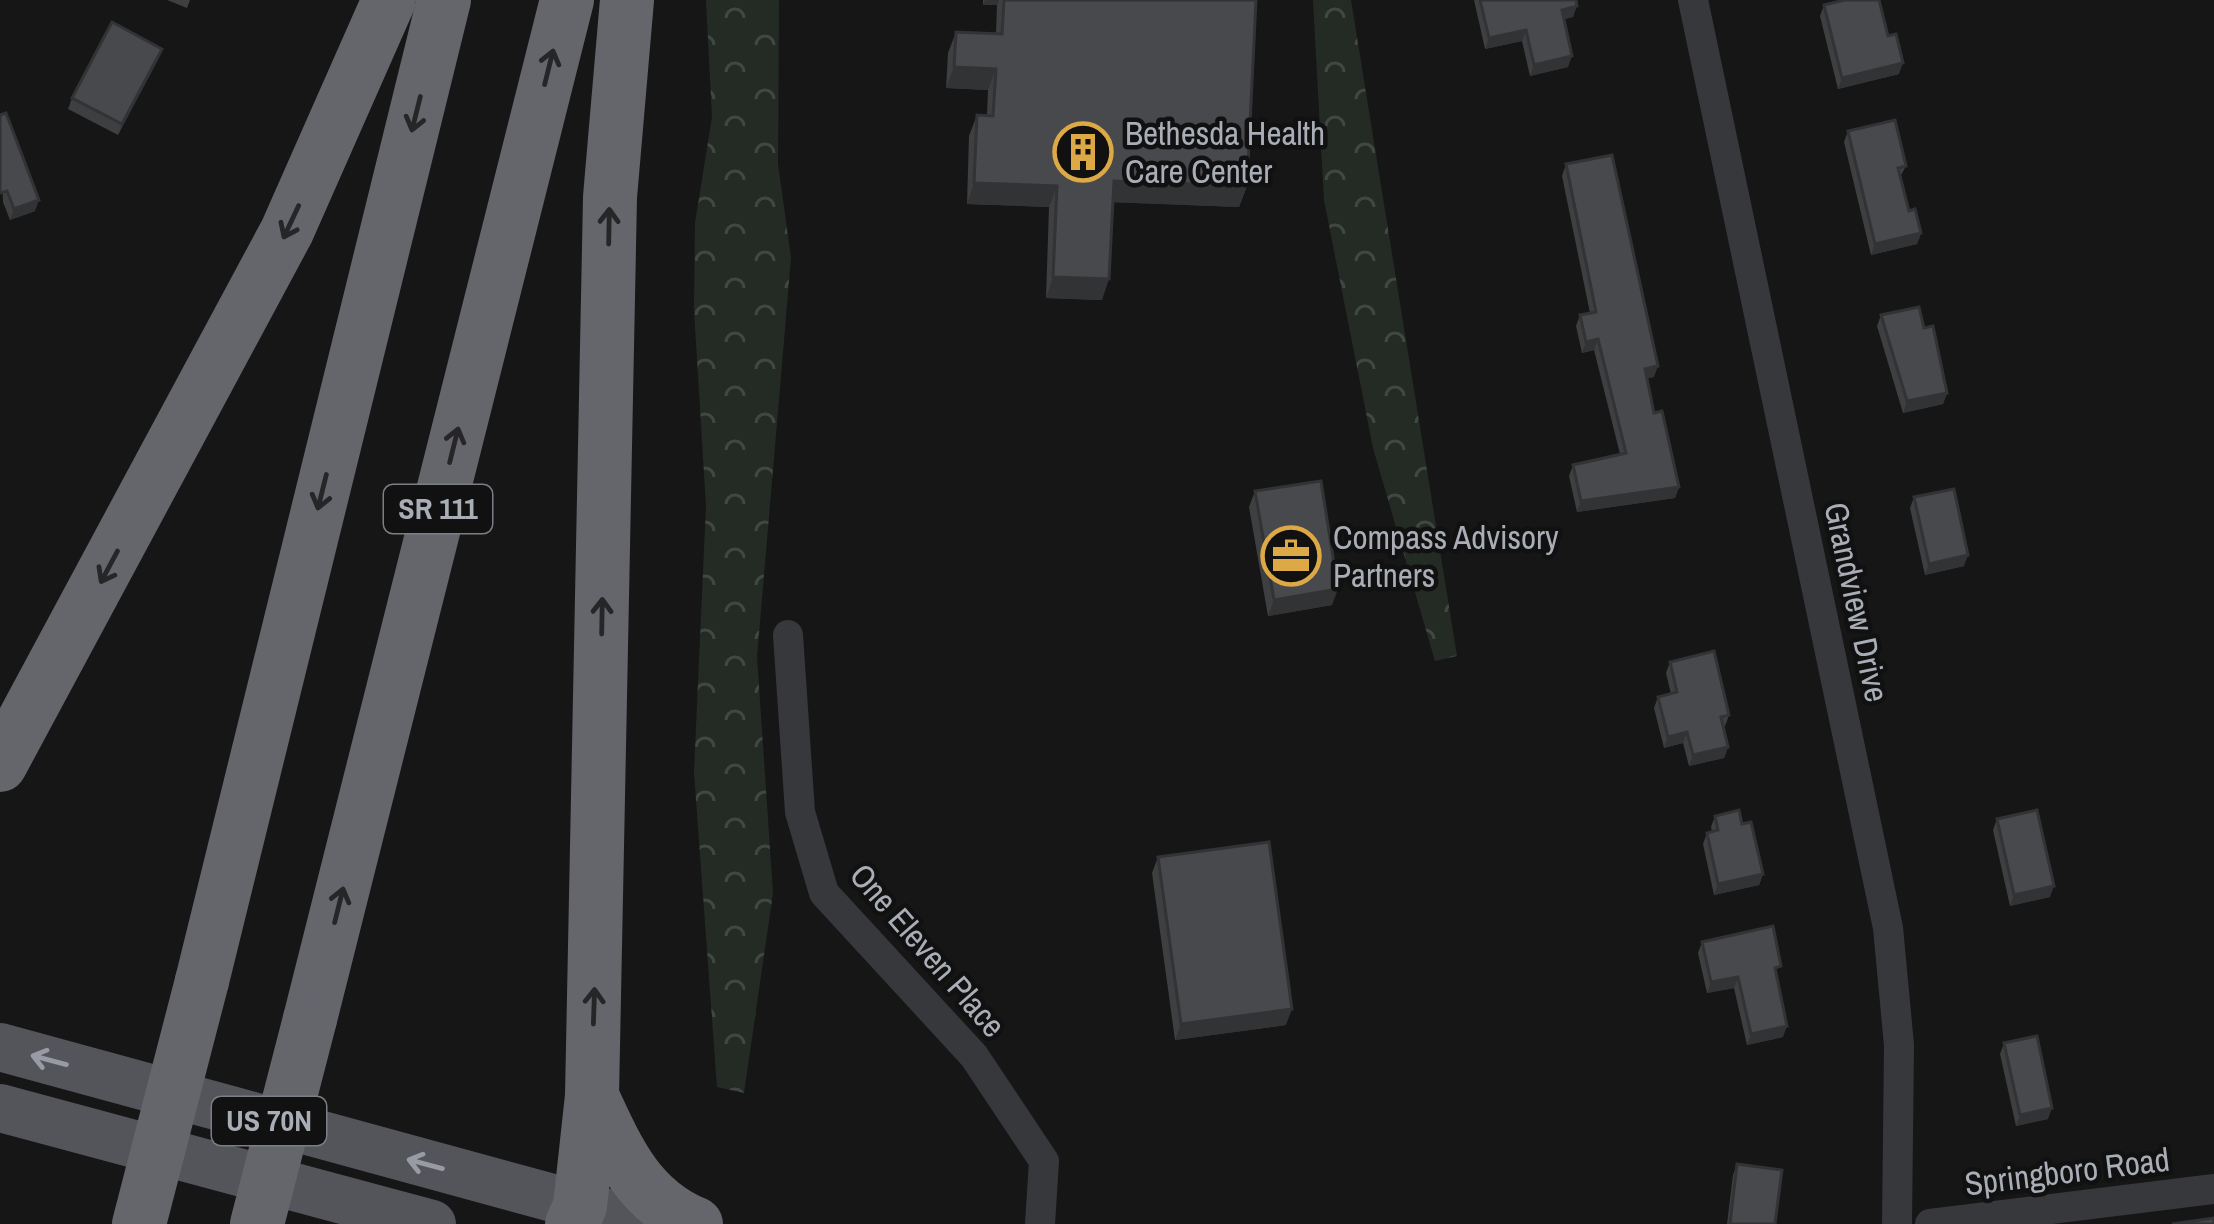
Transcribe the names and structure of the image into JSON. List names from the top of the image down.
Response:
{
  "streets": {
    "highway": ["SR 111"],
    "main road": ["US 70N"],
    "street": ["Grandview Drive", "One Eleven Place", "Springboro Road"]
  },
  "places": {
    "building": ["Bethesda Health Care Center"],
    "office": ["Compass Advisory Partners"]
  }
}
